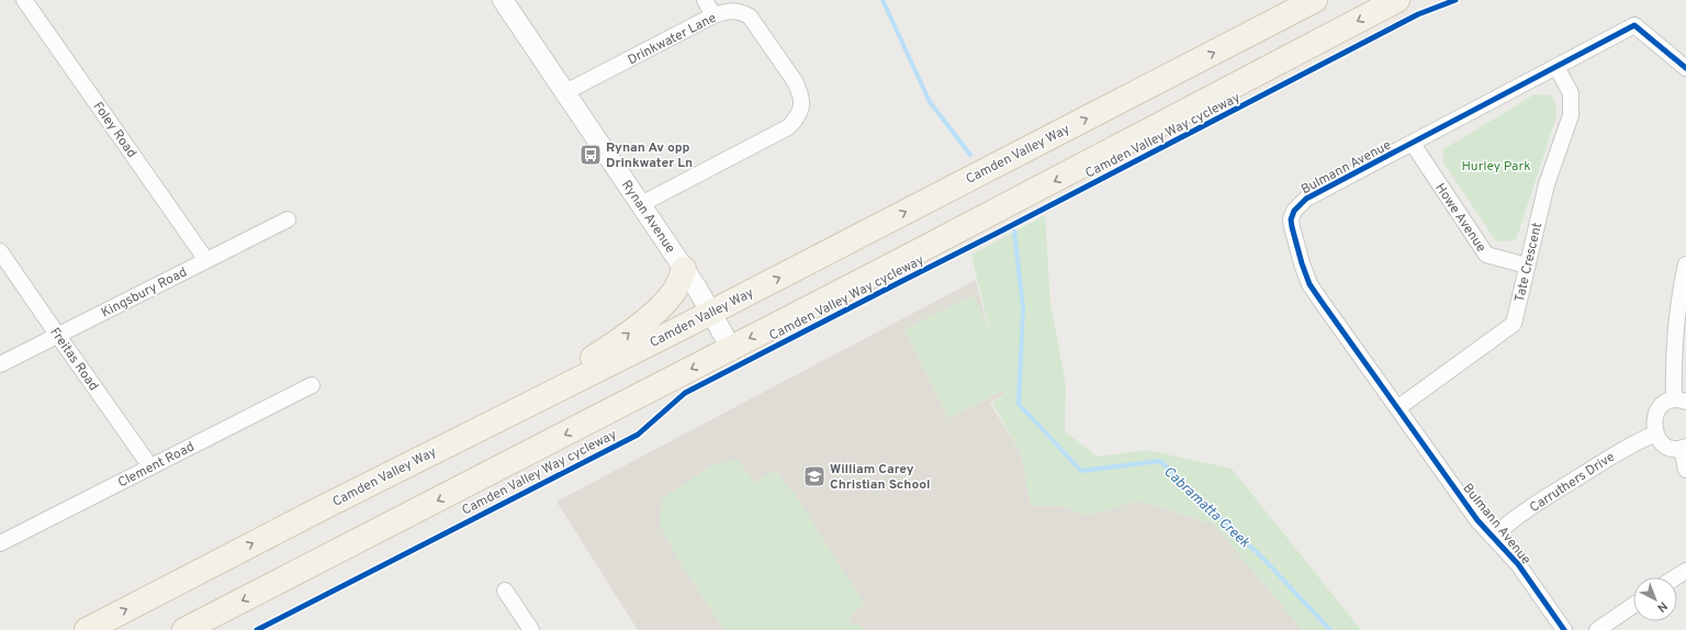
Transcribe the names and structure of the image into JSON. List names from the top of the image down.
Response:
{
  "streets": {
    "main road": ["Camden Valley Way"],
    "street": [
      "Drinkwater Lane",
      "Foley Road",
      "Bulmann Avenue",
      "Rynan Avenue",
      "Howe Avenue",
      "Tate Crescent",
      "Kingsbury Road",
      "Freitas Road",
      "Clement Road",
      "Carruthers Drive"
    ],
    "cycle path": ["Camden Valley Way cycleway"]
  },
  "crossings": [
    ["Drinkwater Lane", "Rynan Avenue"],
    ["Foley Road", "Kingsbury Road"],
    ["Camden Valley Way", "Rynan Avenue"],
    ["Bulmann Avenue", "Howe Avenue"],
    ["Bulmann Avenue", "Tate Crescent"],
    ["Bulmann Avenue", "Carruthers Drive"],
    ["Howe Avenue", "Tate Crescent"],
    ["Kingsbury Road", "Freitas Road"],
    ["Freitas Road", "Clement Road"]
  ],
  "water": ["Cabramatta Creek"],
  "parks": ["Hurley Park"],
  "places": {
    "bus stop": ["Rynan Av opp Drinkwater Ln"],
    "school or university": ["William Carey Christian School"]
  },
  "north": "bottom right"
}
